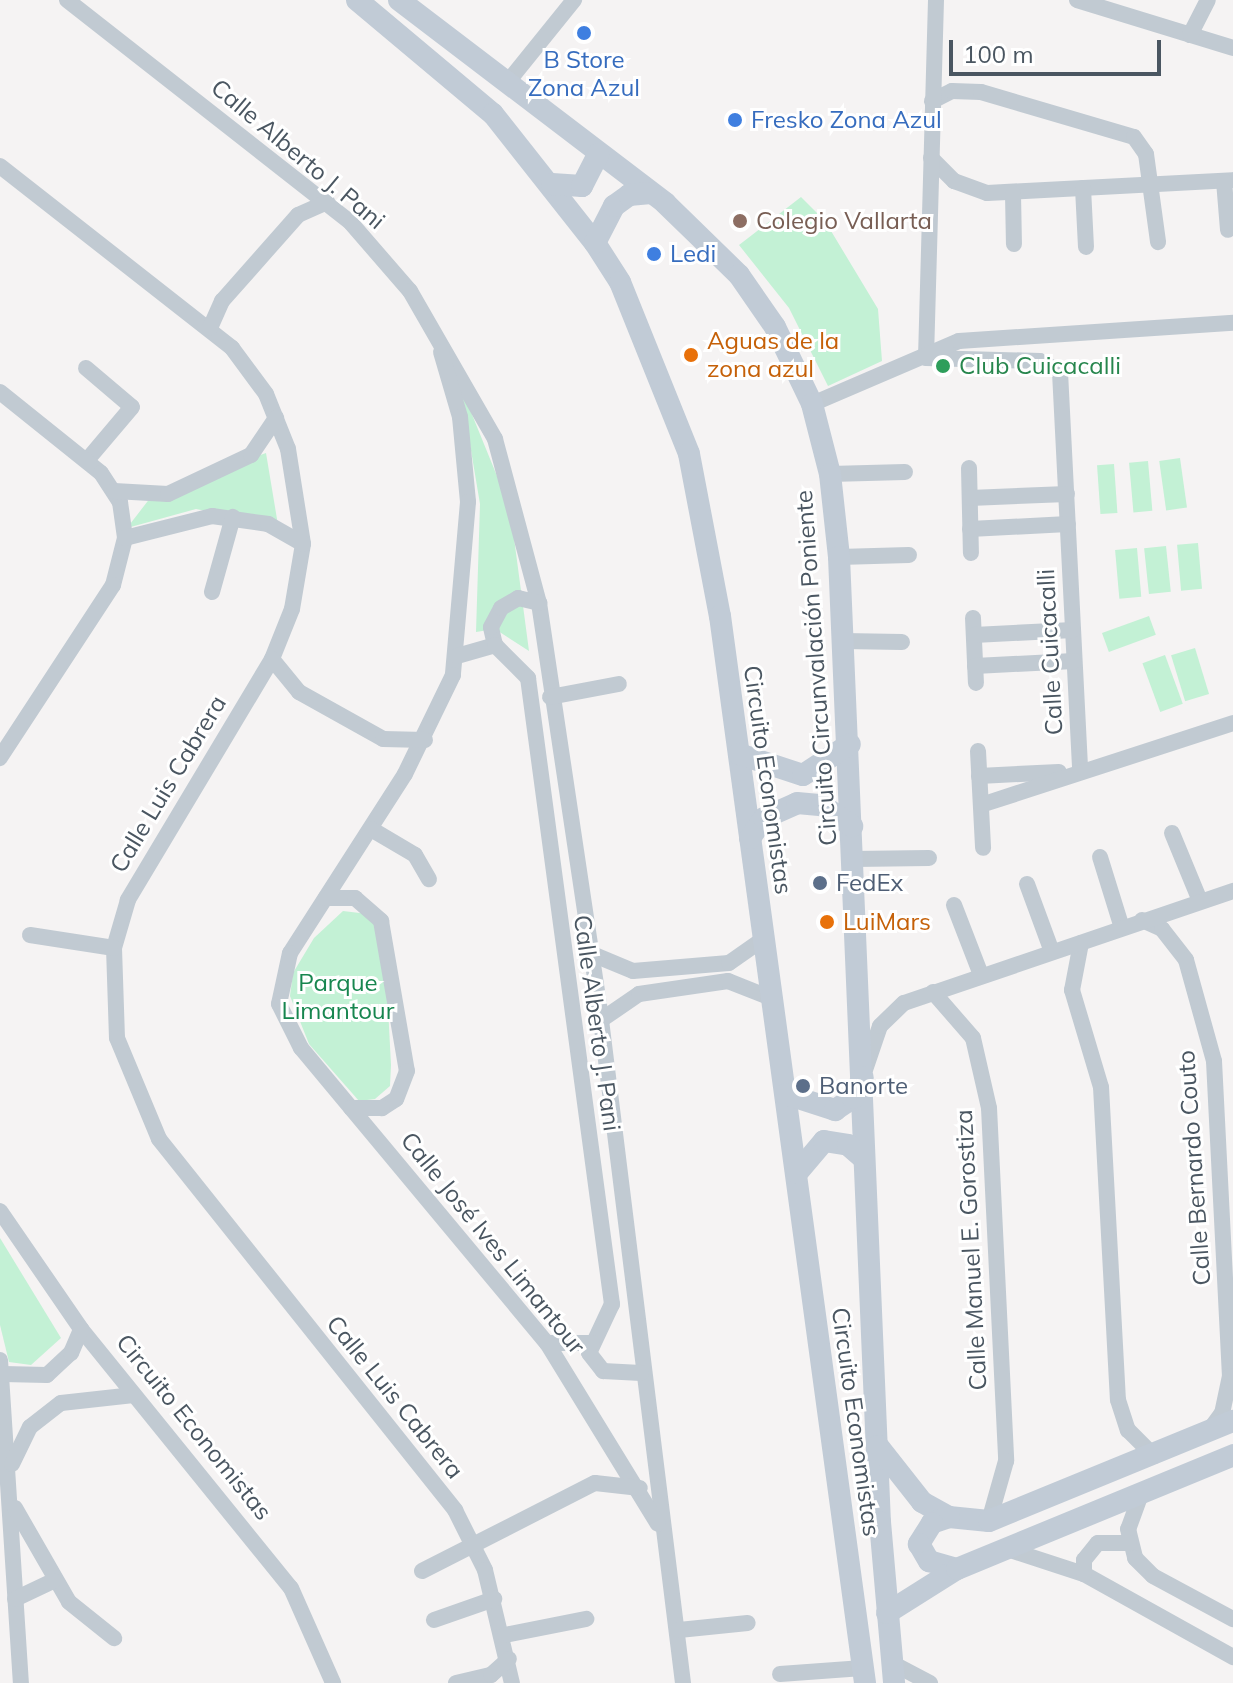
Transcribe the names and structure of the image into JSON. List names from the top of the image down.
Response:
{
  "streets": {
    "main road": ["Circuito Circunvalación Poniente", "Circuito Economistas"],
    "street": [
      "Calle Alberto J. Pani",
      "Calle Cuicacalli",
      "Calle Luis Cabrera",
      "Calle Bernardo Couto",
      "Calle José Ives Limantour",
      "Calle Manuel E. Gorostiza"
    ]
  },
  "crossings": [
    ["Calle Alberto J. Pani", "Calle José Ives Limantour"]
  ],
  "parks": ["Parque Limantour"],
  "places": [
    "B Store Zona Azul",
    "Fresko Zona Azul",
    "Colegio Vallarta",
    "Ledi",
    "Aguas de la zona azul",
    "Club Cuicacalli",
    "FedEx",
    "LuiMars",
    "Banorte"
  ],
  "scale_bar": "100 m"
}
